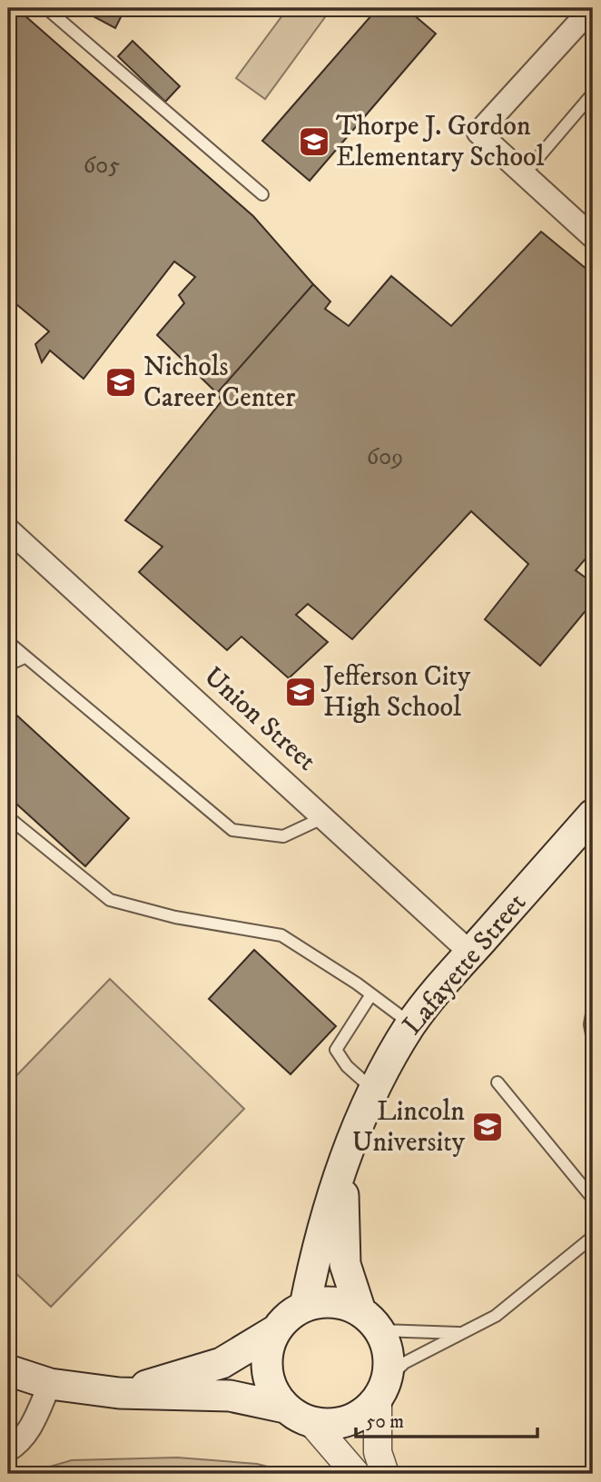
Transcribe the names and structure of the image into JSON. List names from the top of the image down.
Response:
{
  "streets": {
    "main road": ["Lafayette Street"],
    "street": ["Union Street"]
  },
  "crossings": [
    ["Union Street", "Lafayette Street"]
  ],
  "places": {
    "school or university": [
      "Thorpe J. Gordon Elementary School",
      "Nichols Career Center",
      "Jefferson City High School",
      "Lincoln University"
    ]
  },
  "house_numbers": ["605", "609"],
  "scale_bar": "50 m"
}
